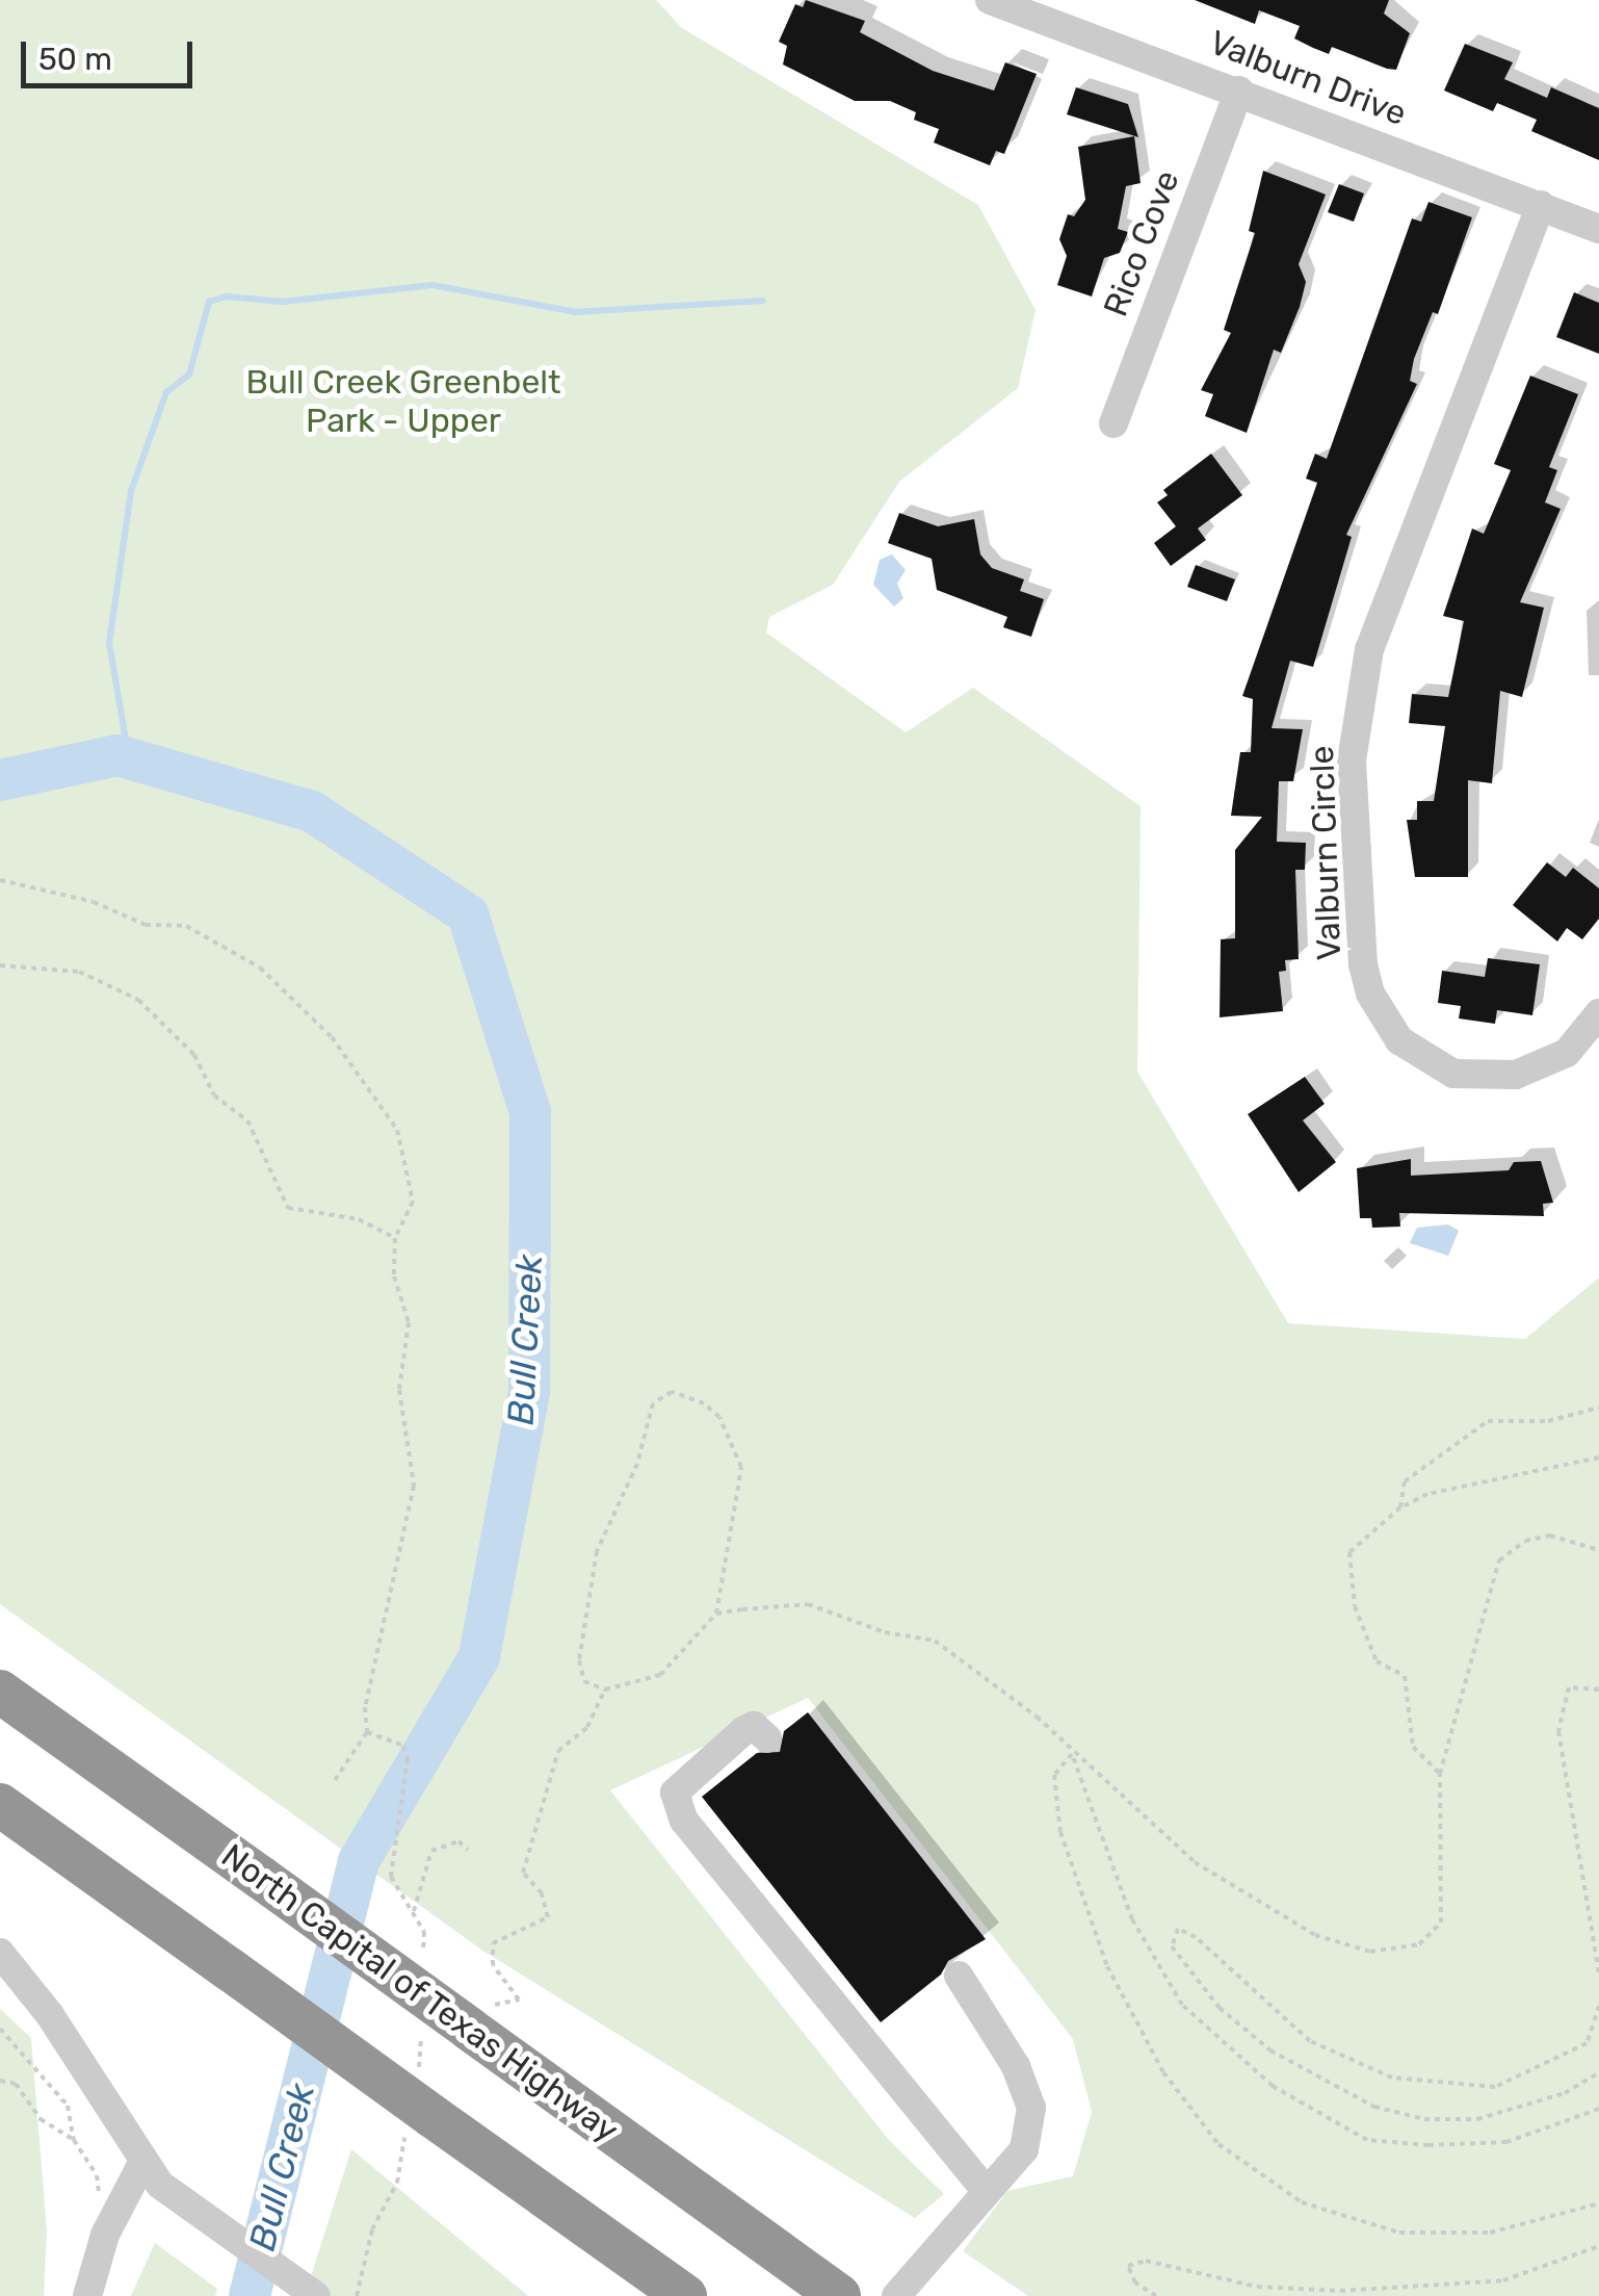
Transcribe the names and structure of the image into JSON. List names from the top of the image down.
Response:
{
  "streets": {
    "highway": ["North Capital of Texas Highway"],
    "street": ["Valburn Drive", "Rico Cove", "Valburn Circle"]
  },
  "crossings": [
    ["Valburn Drive", "Rico Cove"],
    ["Valburn Drive", "Valburn Circle"]
  ],
  "water": ["Bull Creek"],
  "parks": ["Bull Creek Greenbelt Park - Upper"],
  "scale_bar": "50 m"
}
